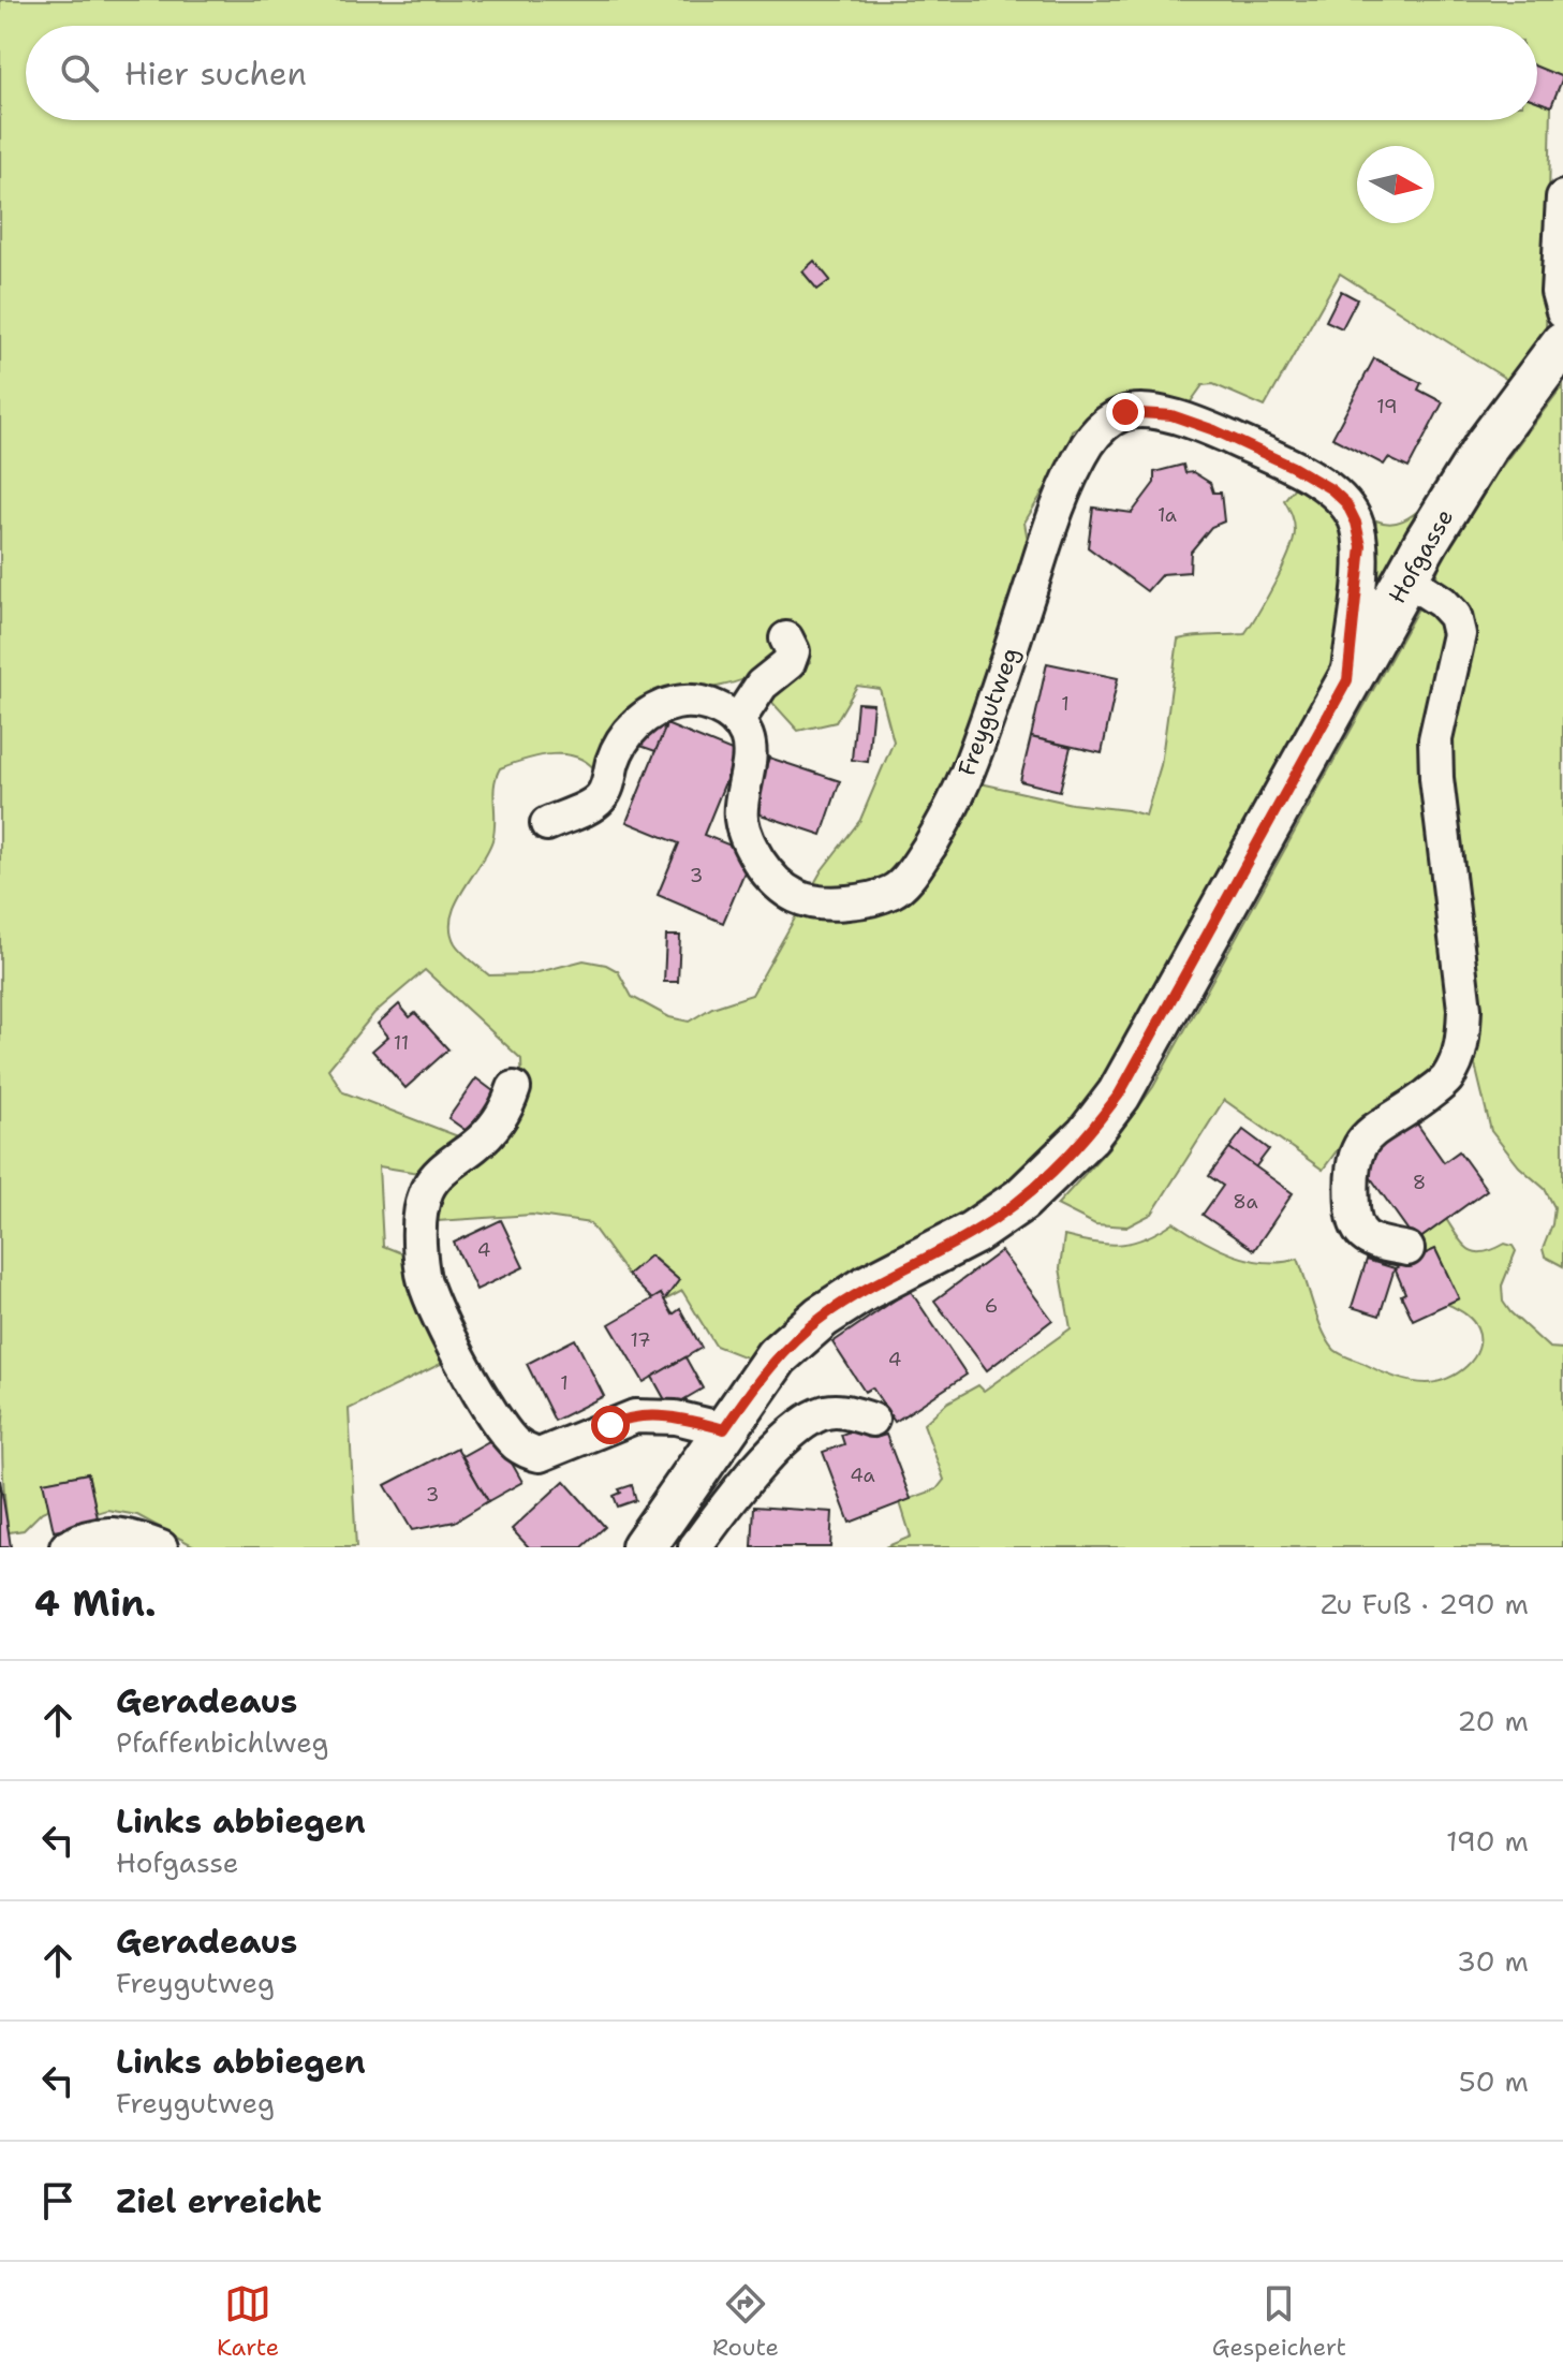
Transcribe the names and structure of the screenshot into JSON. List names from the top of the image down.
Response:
{
  "streets": {
    "main road": ["Hofgasse"],
    "lane": ["Freygutweg"]
  },
  "crossings": [
    ["Hofgasse", "Freygutweg"]
  ],
  "house_numbers": [
    "19",
    "1a",
    "1",
    "3",
    "11",
    "8",
    "8a",
    "4",
    "6",
    "17",
    "4",
    "1",
    "4a",
    "3"
  ],
  "north": "right",
  "page": {
    "search": "Hier suchen",
    "heading": ["4 Min.", "Zu Fuß · 290 m"],
    "list": [
      ["Geradeaus", "Pfaffenbichlweg", "20 m"],
      ["Links abbiegen", "Hofgasse", "190 m"],
      ["Geradeaus", "Freygutweg", "30 m"],
      ["Links abbiegen", "Freygutweg", "50 m"],
      "Ziel erreicht"
    ],
    "nav": ["Karte", "Route", "Gespeichert"]
  }
}
